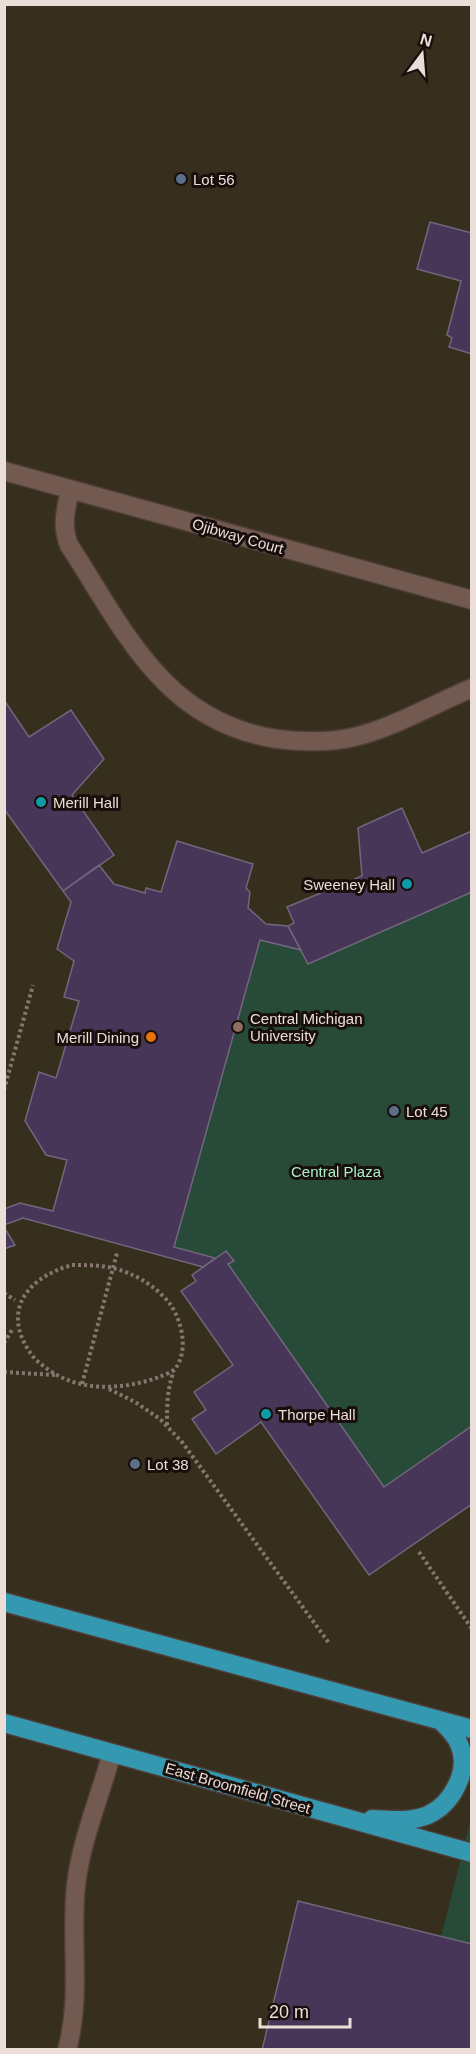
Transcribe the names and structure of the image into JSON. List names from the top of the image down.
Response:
{
  "streets": {
    "main road": ["East Broomfield Street"],
    "street": ["Ojibway Court"]
  },
  "parks": ["Central Plaza"],
  "places": [
    "Lot 56",
    "Merill Hall",
    "Sweeney Hall",
    "Central Michigan University",
    "Merill Dining",
    "Lot 45",
    "Thorpe Hall",
    "Lot 38"
  ],
  "scale_bar": "20 m",
  "north": "top"
}
